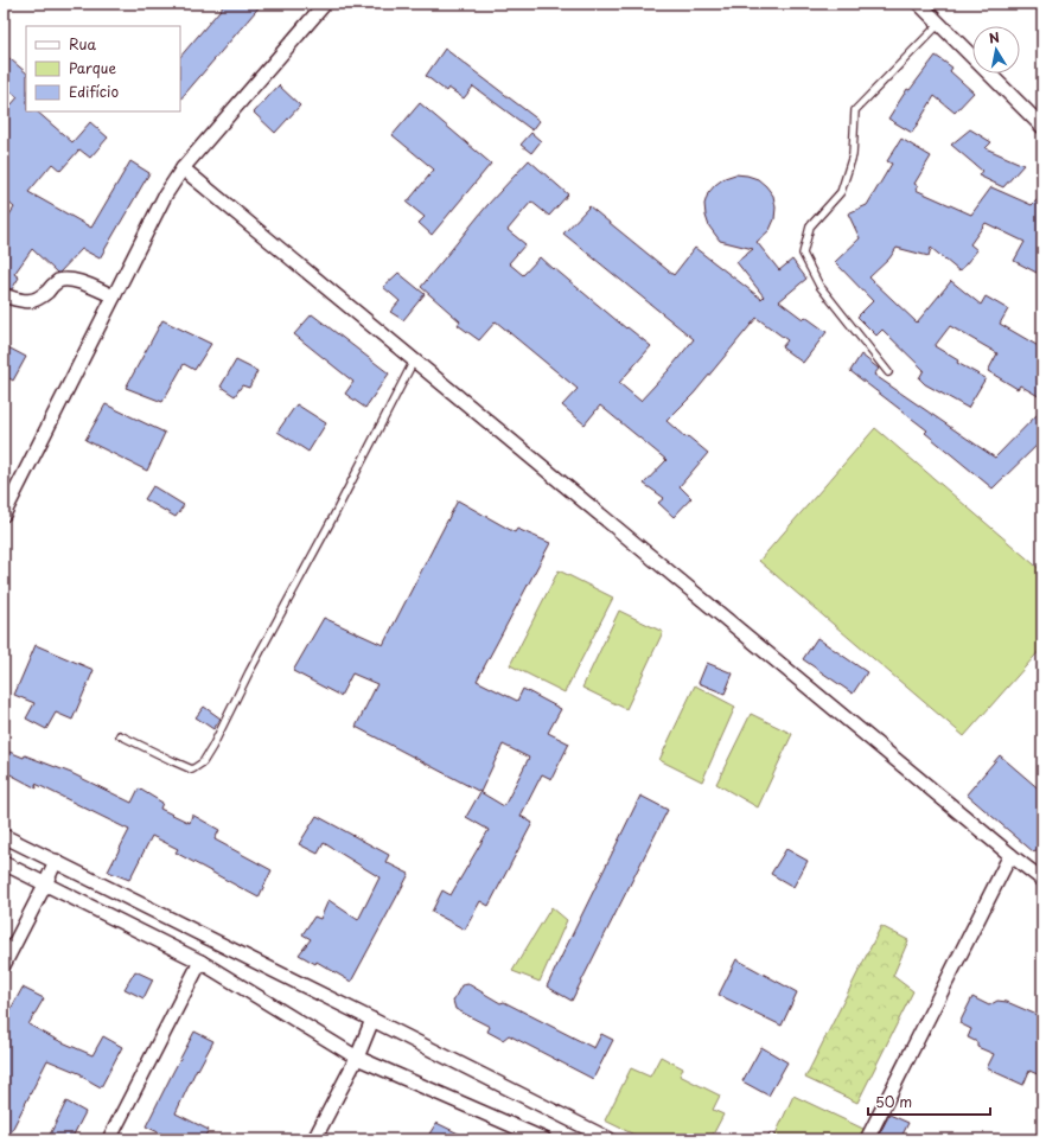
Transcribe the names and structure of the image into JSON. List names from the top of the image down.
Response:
{
  "legend": ["Rua", "Parque", "Edifício"],
  "scale_bar": "50 m",
  "north": "top"
}
